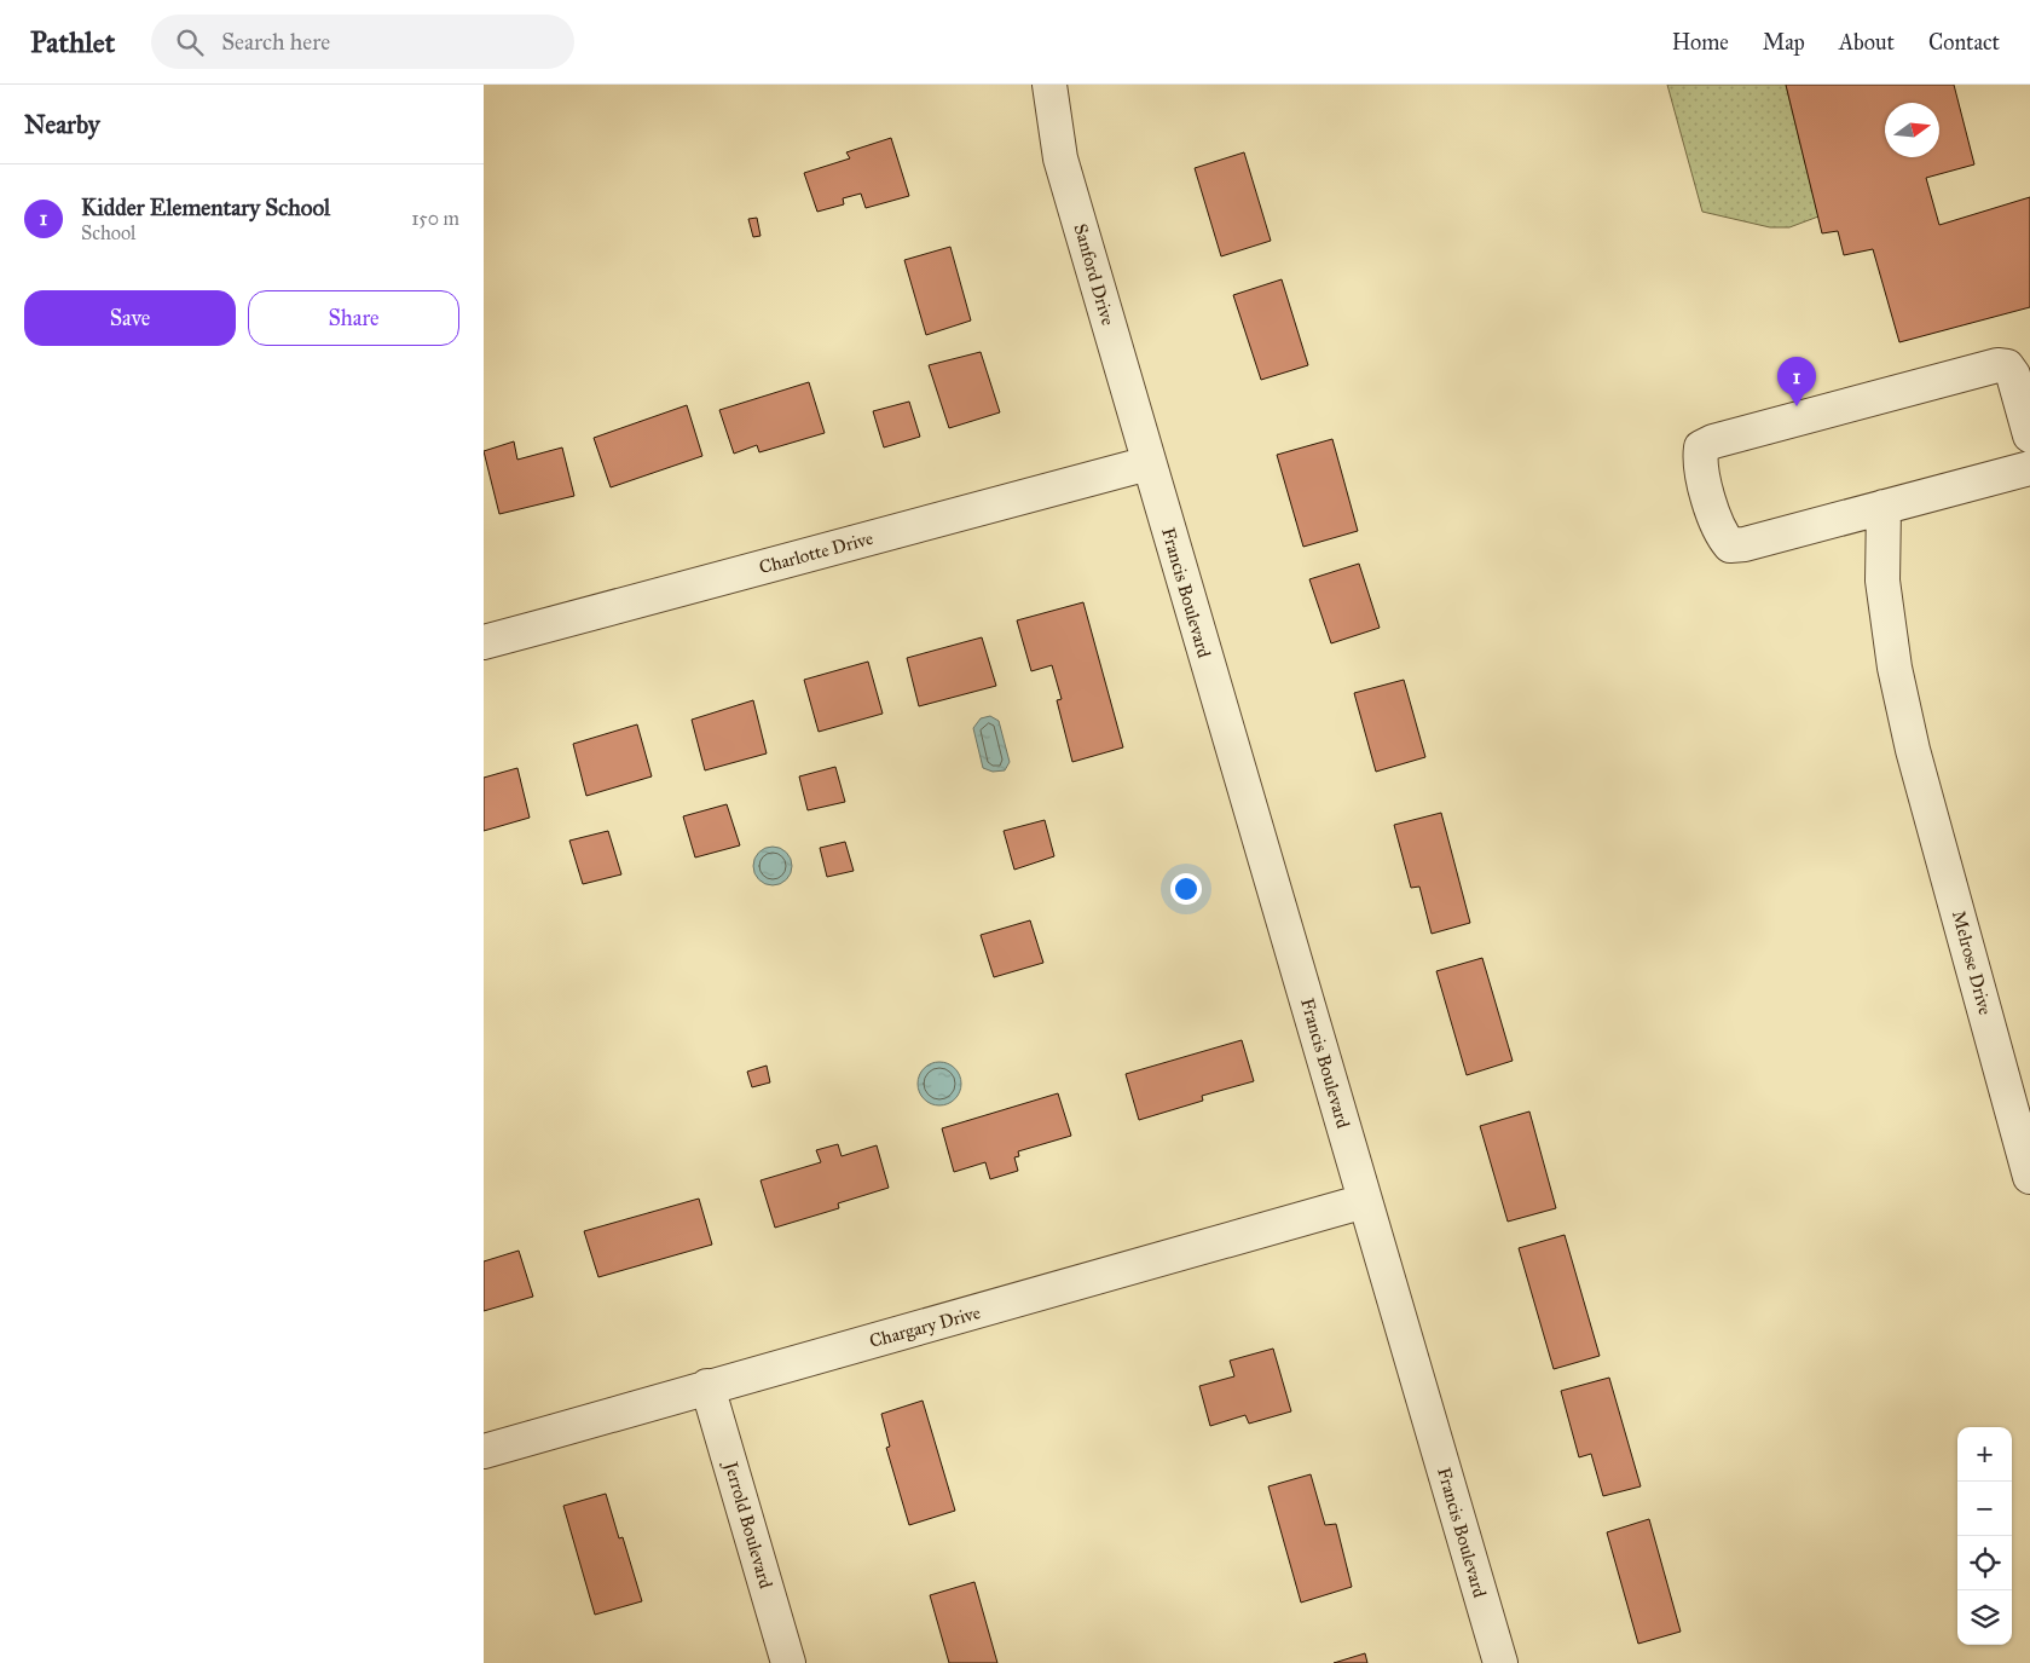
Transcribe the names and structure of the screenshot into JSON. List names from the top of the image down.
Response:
{
  "streets": {
    "street": [
      "Sanford Drive",
      "Charlotte Drive",
      "Francis Boulevard",
      "Melrose Drive",
      "Chargary Drive",
      "Jerrold Boulevard"
    ]
  },
  "crossings": [
    ["Sanford Drive", "Charlotte Drive"],
    ["Sanford Drive", "Francis Boulevard"],
    ["Charlotte Drive", "Francis Boulevard"],
    ["Francis Boulevard", "Chargary Drive"],
    ["Chargary Drive", "Jerrold Boulevard"]
  ],
  "north": "right",
  "page": {
    "header": "Pathlet",
    "search": "Search here",
    "nav": [
      "Home",
      "Map",
      "About",
      "Contact"
    ],
    "heading": "Nearby",
    "list": [
      {
        "mark": "1",
        "name": "Kidder Elementary School",
        "note": "School",
        "value": "150 m"
      }
    ],
    "buttons": ["Save", "Share"],
    "pins": "1",
    "map_buttons": ["+", "−"]
  }
}
